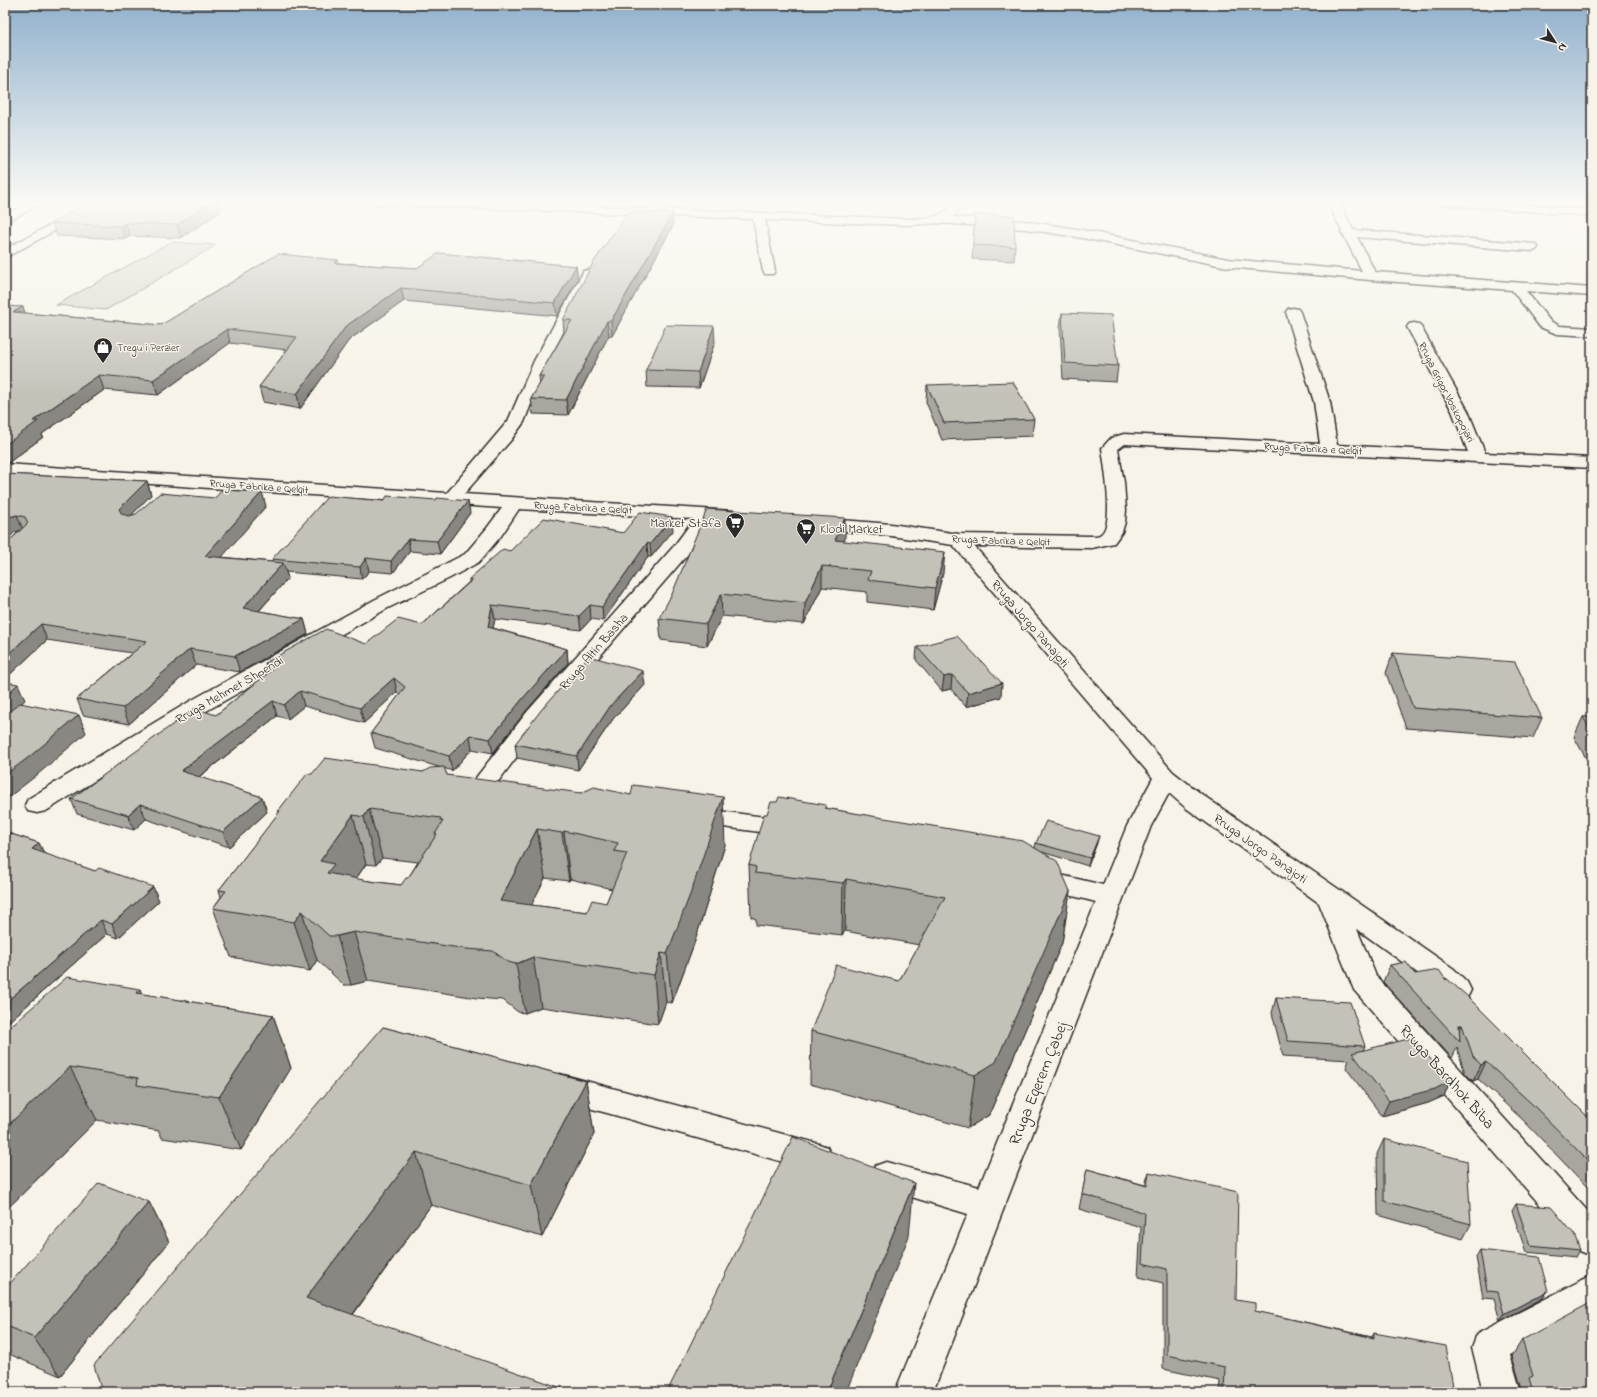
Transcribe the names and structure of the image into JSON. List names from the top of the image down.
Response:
{
  "streets": {
    "street": [
      "Rruga Grigor Voskopojari",
      "Rruga Fabrika e Qelqit",
      "Rruga Jorgo Panajoti",
      "Rruga Altin Basha",
      "Rruga Mehmet Shpendi",
      "Rruga Bardhok Biba",
      "Rruga Eqerem Çabej"
    ]
  },
  "crossings": [
    ["Rruga Grigor Voskopojari", "Rruga Fabrika e Qelqit"],
    ["Rruga Fabrika e Qelqit", "Rruga Jorgo Panajoti"],
    ["Rruga Fabrika e Qelqit", "Rruga Altin Basha"],
    ["Rruga Fabrika e Qelqit", "Rruga Mehmet Shpendi"],
    ["Rruga Jorgo Panajoti", "Rruga Bardhok Biba"],
    ["Rruga Jorgo Panajoti", "Rruga Eqerem Çabej"]
  ],
  "places": {
    "shop": ["Tregu i Perzier"],
    "supermarket": ["Market Stafa", "Klodi Market"]
  },
  "north": "bottom right"
}
